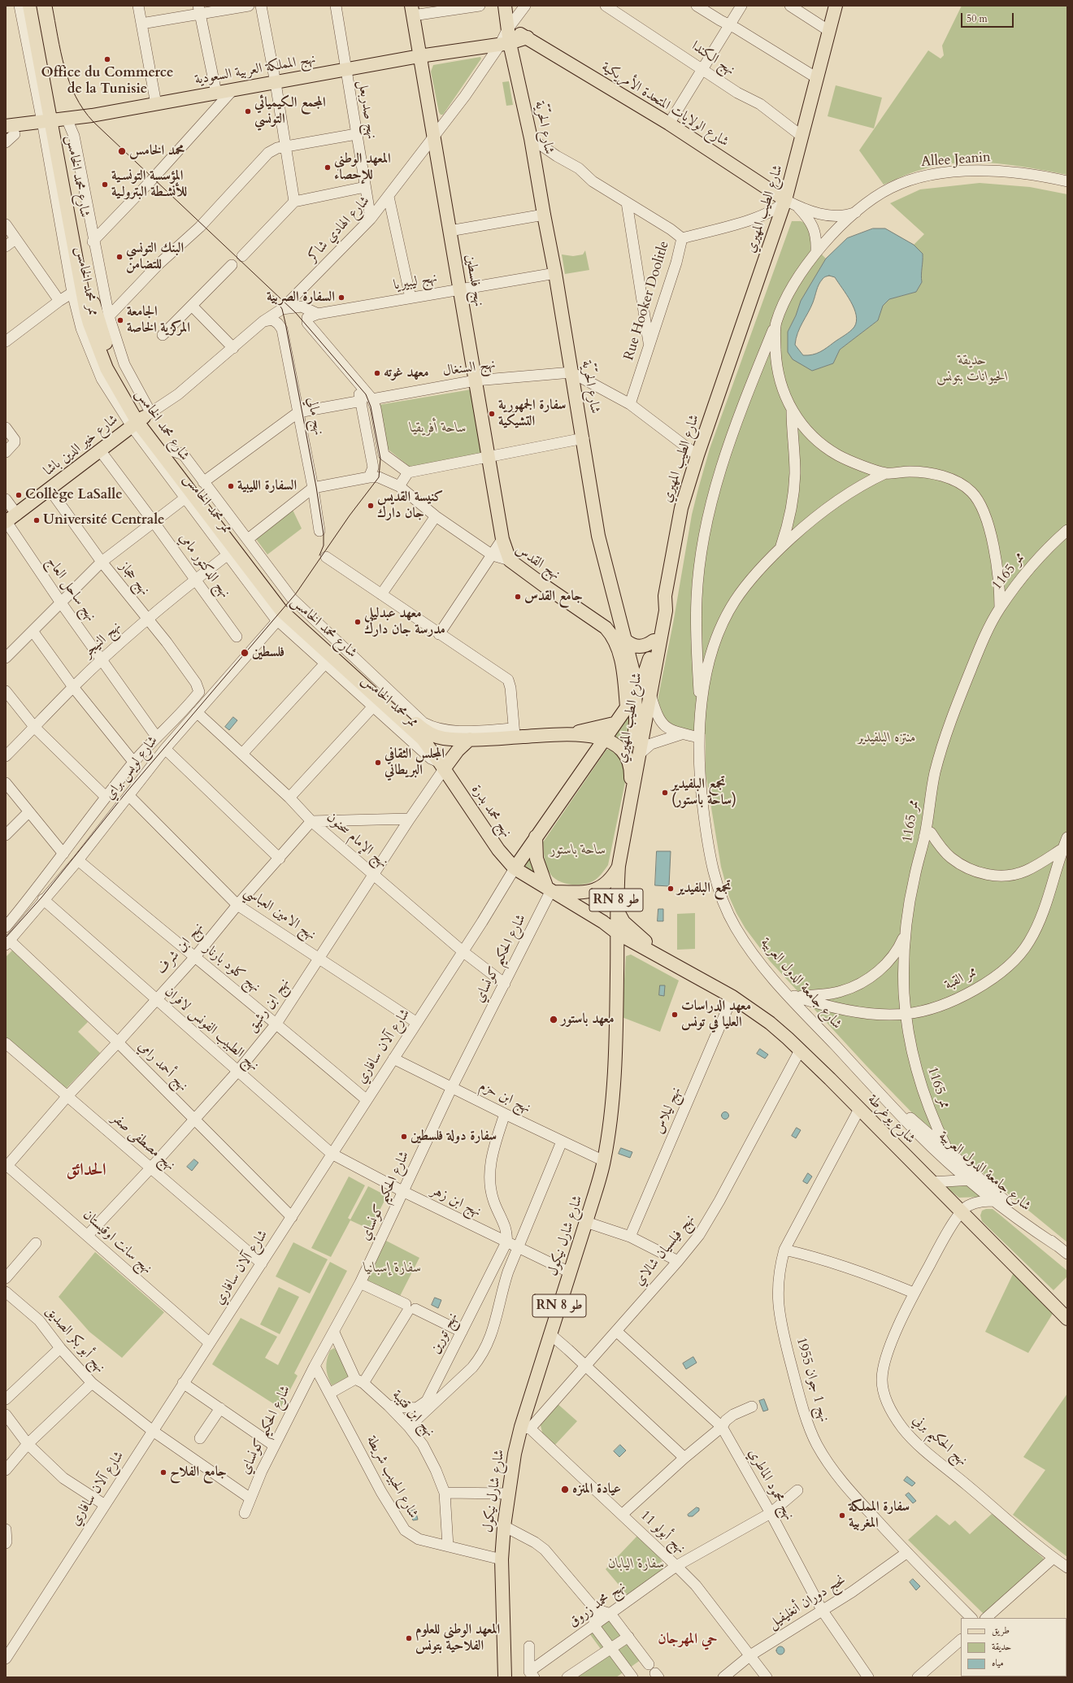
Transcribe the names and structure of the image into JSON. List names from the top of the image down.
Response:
{
  "streets": {
    "main road": [
      "نهج المملكة العربية السعودية",
      "شارع الولايات المتحدة الأمريكية",
      "شارع الحرّيّة",
      "شارع محمد الخامس",
      "شارع الطيب المهيري",
      "نهج فلسطين",
      "شارع خير الدين باشا",
      "نهج القدس",
      "نهج محمد بدرة",
      "RN 8 طو",
      "شارع يوغرطة",
      "شارع شارل نيكول"
    ],
    "street": [
      "نهج الكندا",
      "نهج صدربعل",
      "Allee Jeanin",
      "شارع الهادي شاكر",
      "ممر محمد الخامس",
      "نهج ليبيريا",
      "Rue Hooker Doolitle",
      "نهج السنغال",
      "نهج مالي",
      "نهج الدكتور مامي",
      "ممر 1165",
      "نهج حجاز",
      "نهج ساحل العاج",
      "نهج النيجر",
      "شارع لويس براي",
      "نهج الإمام سحنون",
      "نهج الامين العباسي",
      "نهج ابن شرف",
      "شارع الحكيم كونساي",
      "نهج كلود بارنار",
      "ممر القبة",
      "شارع جامعة الدول العربية",
      "نهج ابن رشيق",
      "نهج الطبيب الفونس لافران",
      "شارع آلان سافاري",
      "نهج أحمد رامي",
      "نهج ابن حزم",
      "نهج ليلاس",
      "نهج مصطفى صفر",
      "نهج ابن زهر",
      "نهج سانت اوقيستان",
      "نهج فيلسيان شالاي",
      "نهج تورين",
      "نهج أبو بكر الصديق",
      "نهج 1 جوان 1955",
      "نهج ابن قتيبة",
      "نهج الحكيم برني",
      "شارع الحبيب شريطة",
      "نهج محمود الماطري",
      "نهج أبولو 11",
      "نحج دوران أنغليفيل",
      "نهج محمد زروق"
    ]
  },
  "crossings": [
    ["نهج الكندا", "شارع الطيب المهيري"],
    ["نهج المملكة العربية السعودية", "نهج صدربعل"],
    ["نهج المملكة العربية السعودية", "شارع الحرّيّة"],
    ["نهج المملكة العربية السعودية", "شارع محمد الخامس"],
    ["نهج المملكة العربية السعودية", "شارع الهادي شاكر"],
    ["نهج المملكة العربية السعودية", "نهج فلسطين"],
    ["نهج المملكة العربية السعودية", "ممر محمد الخامس"],
    ["شارع الولايات المتحدة الأمريكية", "شارع الحرّيّة"],
    ["شارع الولايات المتحدة الأمريكية", "شارع الطيب المهيري"],
    ["شارع الولايات المتحدة الأمريكية", "Rue Hooker Doolitle"],
    ["نهج صدربعل", "شارع الهادي شاكر"],
    ["شارع الحرّيّة", "شارع الهادي شاكر"],
    ["شارع الحرّيّة", "نهج ليبيريا"],
    ["شارع الحرّيّة", "نهج السنغال"],
    ["Allee Jeanin", "شارع جامعة الدول العربية"],
    ["شارع محمد الخامس", "شارع الهادي شاكر"],
    ["شارع محمد الخامس", "ممر محمد الخامس"],
    ["شارع محمد الخامس", "شارع خير الدين باشا"],
    ["شارع محمد الخامس", "شارع لويس براي"],
    ["شارع محمد الخامس", "نهج محمد بدرة"],
    ["شارع محمد الخامس", "نهج ابن رشيق"],
    ["شارع الطيب المهيري", "Rue Hooker Doolitle"],
    ["شارع الطيب المهيري", "شارع يوغرطة"],
    ["شارع الطيب المهيري", "شارع شارل نيكول"],
    ["شارع الهادي شاكر", "نهج فلسطين"],
    ["شارع الهادي شاكر", "ممر محمد الخامس"],
    ["شارع الهادي شاكر", "نهج مالي"],
    ["شارع الهادي شاكر", "شارع خير الدين باشا"],
    ["نهج فلسطين", "نهج ليبيريا"],
    ["نهج فلسطين", "نهج السنغال"],
    ["نهج فلسطين", "نهج القدس"],
    ["ممر محمد الخامس", "شارع خير الدين باشا"],
    ["ممر محمد الخامس", "نهج النيجر"],
    ["ممر محمد الخامس", "شارع لويس براي"],
    ["ممر محمد الخامس", "نهج محمد بدرة"],
    ["ممر محمد الخامس", "نهج ابن رشيق"],
    ["شارع خير الدين باشا", "نهج الدكتور مامي"],
    ["شارع خير الدين باشا", "نهج حجاز"],
    ["شارع خير الدين باشا", "نهج ساحل العاج"],
    ["نهج الدكتور مامي", "نهج النيجر"],
    ["ممر 1165", "ممر القبة"],
    ["ممر 1165", "شارع جامعة الدول العربية"],
    ["نهج حجاز", "نهج النيجر"],
    ["نهج حجاز", "شارع لويس براي"],
    ["نهج ساحل العاج", "نهج النيجر"],
    ["نهج ساحل العاج", "شارع لويس براي"],
    ["شارع لويس براي", "نهج الإمام سحنون"],
    ["شارع لويس براي", "نهج الامين العباسي"],
    ["شارع لويس براي", "نهج كلود بارنار"],
    ["شارع لويس براي", "نهج الطبيب الفونس لافران"],
    ["شارع لويس براي", "نهج أحمد رامي"],
    ["نهج محمد بدرة", "نهج ابن رشيق"],
    ["نهج محمد بدرة", "شارع آلان سافاري"],
    ["نهج محمد بدرة", "شارع يوغرطة"],
    ["نهج الإمام سحنون", "نهج ابن شرف"],
    ["نهج الإمام سحنون", "شارع الحكيم كونساي"],
    ["نهج الإمام سحنون", "نهج ابن رشيق"],
    ["نهج الإمام سحنون", "شارع آلان سافاري"],
    ["نهج الامين العباسي", "نهج ابن شرف"],
    ["نهج الامين العباسي", "نهج ابن رشيق"],
    ["نهج الامين العباسي", "شارع آلان سافاري"],
    ["نهج ابن شرف", "نهج كلود بارنار"],
    ["نهج ابن شرف", "نهج الطبيب الفونس لافران"],
    ["نهج ابن شرف", "نهج أحمد رامي"],
    ["نهج ابن شرف", "نهج مصطفى صفر"],
    ["نهج ابن شرف", "نهج سانت اوقيستان"],
    ["شارع الحكيم كونساي", "نهج ابن حزم"],
    ["شارع الحكيم كونساي", "شارع يوغرطة"],
    ["شارع الحكيم كونساي", "نهج ابن زهر"],
    ["شارع الحكيم كونساي", "نهج أبو بكر الصديق"],
    ["شارع الحكيم كونساي", "نهج ابن قتيبة"],
    ["شارع الحكيم كونساي", "شارع الحبيب شريطة"],
    ["نهج كلود بارنار", "نهج ابن رشيق"],
    ["نهج كلود بارنار", "شارع آلان سافاري"],
    ["ممر القبة", "شارع جامعة الدول العربية"],
    ["نهج ابن رشيق", "نهج الطبيب الفونس لافران"],
    ["نهج ابن رشيق", "نهج أحمد رامي"],
    ["نهج ابن رشيق", "نهج مصطفى صفر"],
    ["نهج ابن رشيق", "نهج سانت اوقيستان"],
    ["نهج الطبيب الفونس لافران", "شارع آلان سافاري"],
    ["نهج الطبيب الفونس لافران", "نهج ابن زهر"],
    ["شارع آلان سافاري", "نهج أحمد رامي"],
    ["شارع آلان سافاري", "نهج ابن حزم"],
    ["شارع آلان سافاري", "شارع يوغرطة"],
    ["شارع آلان سافاري", "نهج مصطفى صفر"],
    ["شارع آلان سافاري", "نهج ابن زهر"],
    ["شارع آلان سافاري", "نهج سانت اوقيستان"],
    ["شارع آلان سافاري", "نهج أبو بكر الصديق"],
    ["نهج ابن حزم", "شارع شارل نيكول"],
    ["نهج ابن حزم", "نهج تورين"],
    ["نهج ليلاس", "شارع يوغرطة"],
    ["شارع يوغرطة", "شارع شارل نيكول"],
    ["شارع يوغرطة", "نهج فيلسيان شالاي"],
    ["شارع يوغرطة", "نهج 1 جوان 1955"],
    ["شارع يوغرطة", "نهج الحكيم برني"],
    ["نهج ابن زهر", "شارع شارل نيكول"],
    ["نهج ابن زهر", "نهج تورين"],
    ["شارع شارل نيكول", "نهج فيلسيان شالاي"],
    ["شارع شارل نيكول", "شارع الحبيب شريطة"],
    ["شارع شارل نيكول", "نهج أبولو 11"],
    ["نهج فيلسيان شالاي", "نهج محمود الماطري"],
    ["نهج فيلسيان شالاي", "نهج أبولو 11"],
    ["نهج تورين", "نهج ابن قتيبة"],
    ["نهج 1 جوان 1955", "نحج دوران أنغليفيل"],
    ["نهج ابن قتيبة", "شارع الحبيب شريطة"],
    ["نهج محمود الماطري", "نحج دوران أنغليفيل"],
    ["نهج محمود الماطري", "نهج محمد زروق"],
    ["نهج أبولو 11", "نحج دوران أنغليفيل"],
    ["نهج أبولو 11", "نهج محمد زروق"]
  ],
  "districts": ["الحدائق", "حي المهرجان"],
  "parks": [
    "حديقة الحيوانات بتونس",
    "ساحة أفريقيا",
    "منتزه البلفيدير",
    "ساحة باستور",
    "سفارة إسبانيا",
    "سفارة اليابان"
  ],
  "places": [
    "Office du Commerce de la Tunisie",
    "المجمع الكيميائي التونسي",
    "محمد الخامس",
    "المعهد الوطني للإحصاء",
    "المؤسسة التونسـية للأنشـطة البترولـية",
    "البنك التونسي للتضامن",
    "السفارة الصربية",
    "الجامعة المركزية الخاصة",
    "معهد غوته",
    "سفارة الجمهورية التشيكية",
    "السفارة الليبية",
    "Collège LaSalle",
    "كنيسة القديس جان دارك",
    "Université Centrale",
    "جامع القدس",
    "معهد عبدليلي مدرسة جان دارك",
    "فلسطين",
    "المجلس الثقافي البريطاني",
    "تجمع البلفيدير (ساحة باستور)",
    "تجمع البلفيدير",
    "معهد الدراسات العليا في تونس",
    "معهد باستور",
    "سفارة دولة فلسطين",
    "جامع الفلاح",
    "عيادة المنزه",
    "سفارة المملكة المغربية",
    "المعهد الوطني للعلوم الفلاحية بتونس"
  ],
  "legend": ["طريق", "حديقة", "مياه"],
  "scale_bar": "50 m"
}
